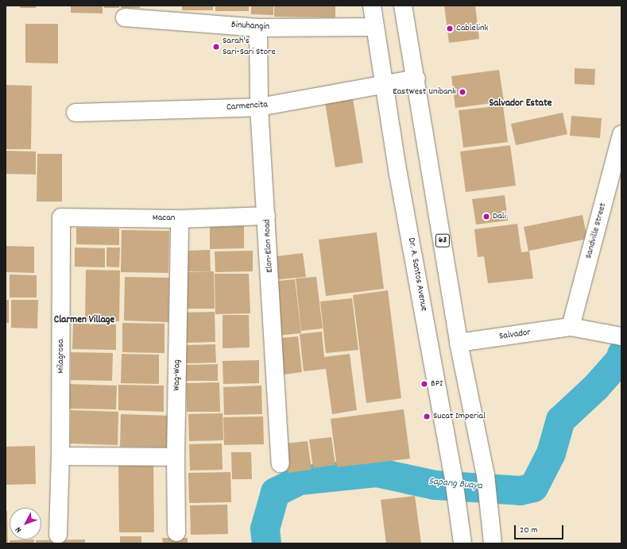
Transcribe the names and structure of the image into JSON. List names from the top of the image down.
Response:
{
  "streets": {
    "street": [
      "Binuhangin",
      "Carmencita",
      "Macan",
      "Sandville Street",
      "63",
      "Elon-Elon Road",
      "Dr. A. Santos Avenue",
      "Salvador",
      "Milagrosa",
      "Wag-Wag"
    ]
  },
  "crossings": [
    ["Binuhangin", "Elon-Elon Road"],
    ["Binuhangin", "Dr. A. Santos Avenue"],
    ["Carmencita", "63"],
    ["Carmencita", "Elon-Elon Road"],
    ["Carmencita", "Dr. A. Santos Avenue"],
    ["Macan", "Elon-Elon Road"],
    ["Macan", "Milagrosa"],
    ["Macan", "Wag-Wag"],
    ["Sandville Street", "Salvador"],
    ["63", "Salvador"]
  ],
  "districts": ["Salvador Estate", "Clarmen Village"],
  "water": ["Sapang Buaya"],
  "places": [
    "Cablelink",
    "Sarah's Sari-Sari Store",
    "EastWest Unibank",
    "Dali",
    "BPI",
    "Sucat Imperial"
  ],
  "scale_bar": "20 m",
  "north": "bottom left"
}
